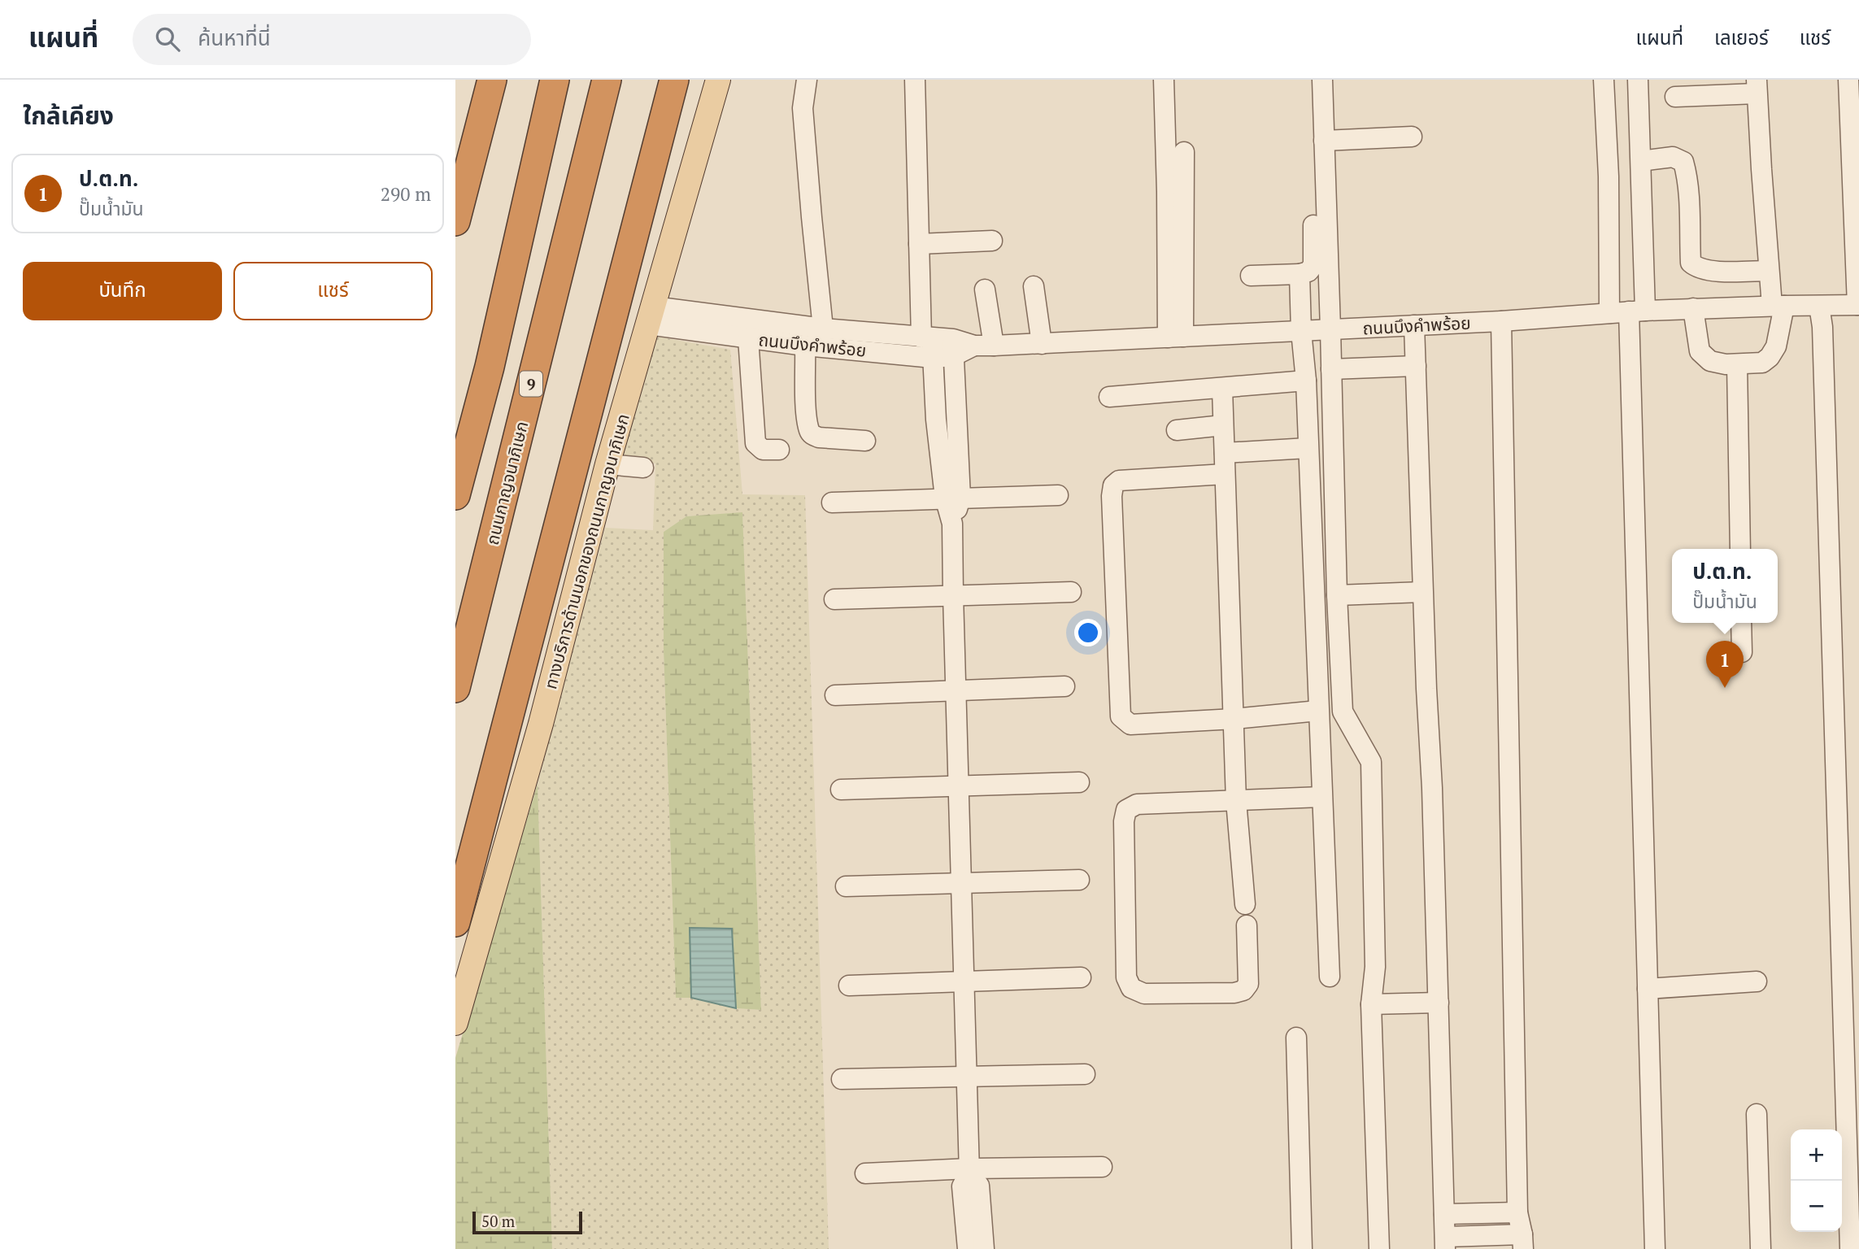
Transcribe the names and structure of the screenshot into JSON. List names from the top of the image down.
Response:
{
  "streets": {
    "highway": ["9", "ถนนกาญจนาภิเษก"],
    "main road": ["ทางบริการด้านนอกของถนนกาญจนาภิเษก"],
    "street": ["ถนนบึงคำพร้อย"]
  },
  "crossings": [
    ["ถนนบึงคำพร้อย", "ทางบริการด้านนอกของถนนกาญจนาภิเษก"]
  ],
  "scale_bar": "50 m",
  "page": {
    "header": "แผนที่",
    "search": "ค้นหาที่นี่",
    "nav": ["แผนที่", "เลเยอร์", "แชร์"],
    "heading": "ใกล้เคียง",
    "list": [
      {
        "mark": "1",
        "name": "ป.ต.ท.",
        "note": "ปั๊มน้ำมัน",
        "value": "290 m"
      }
    ],
    "buttons": ["บันทึก", "แชร์"],
    "popup": ["ป.ต.ท.", "ปั๊มน้ำมัน"],
    "pins": "1",
    "map_buttons": ["+", "−"],
    "scale": "50 m"
  }
}
